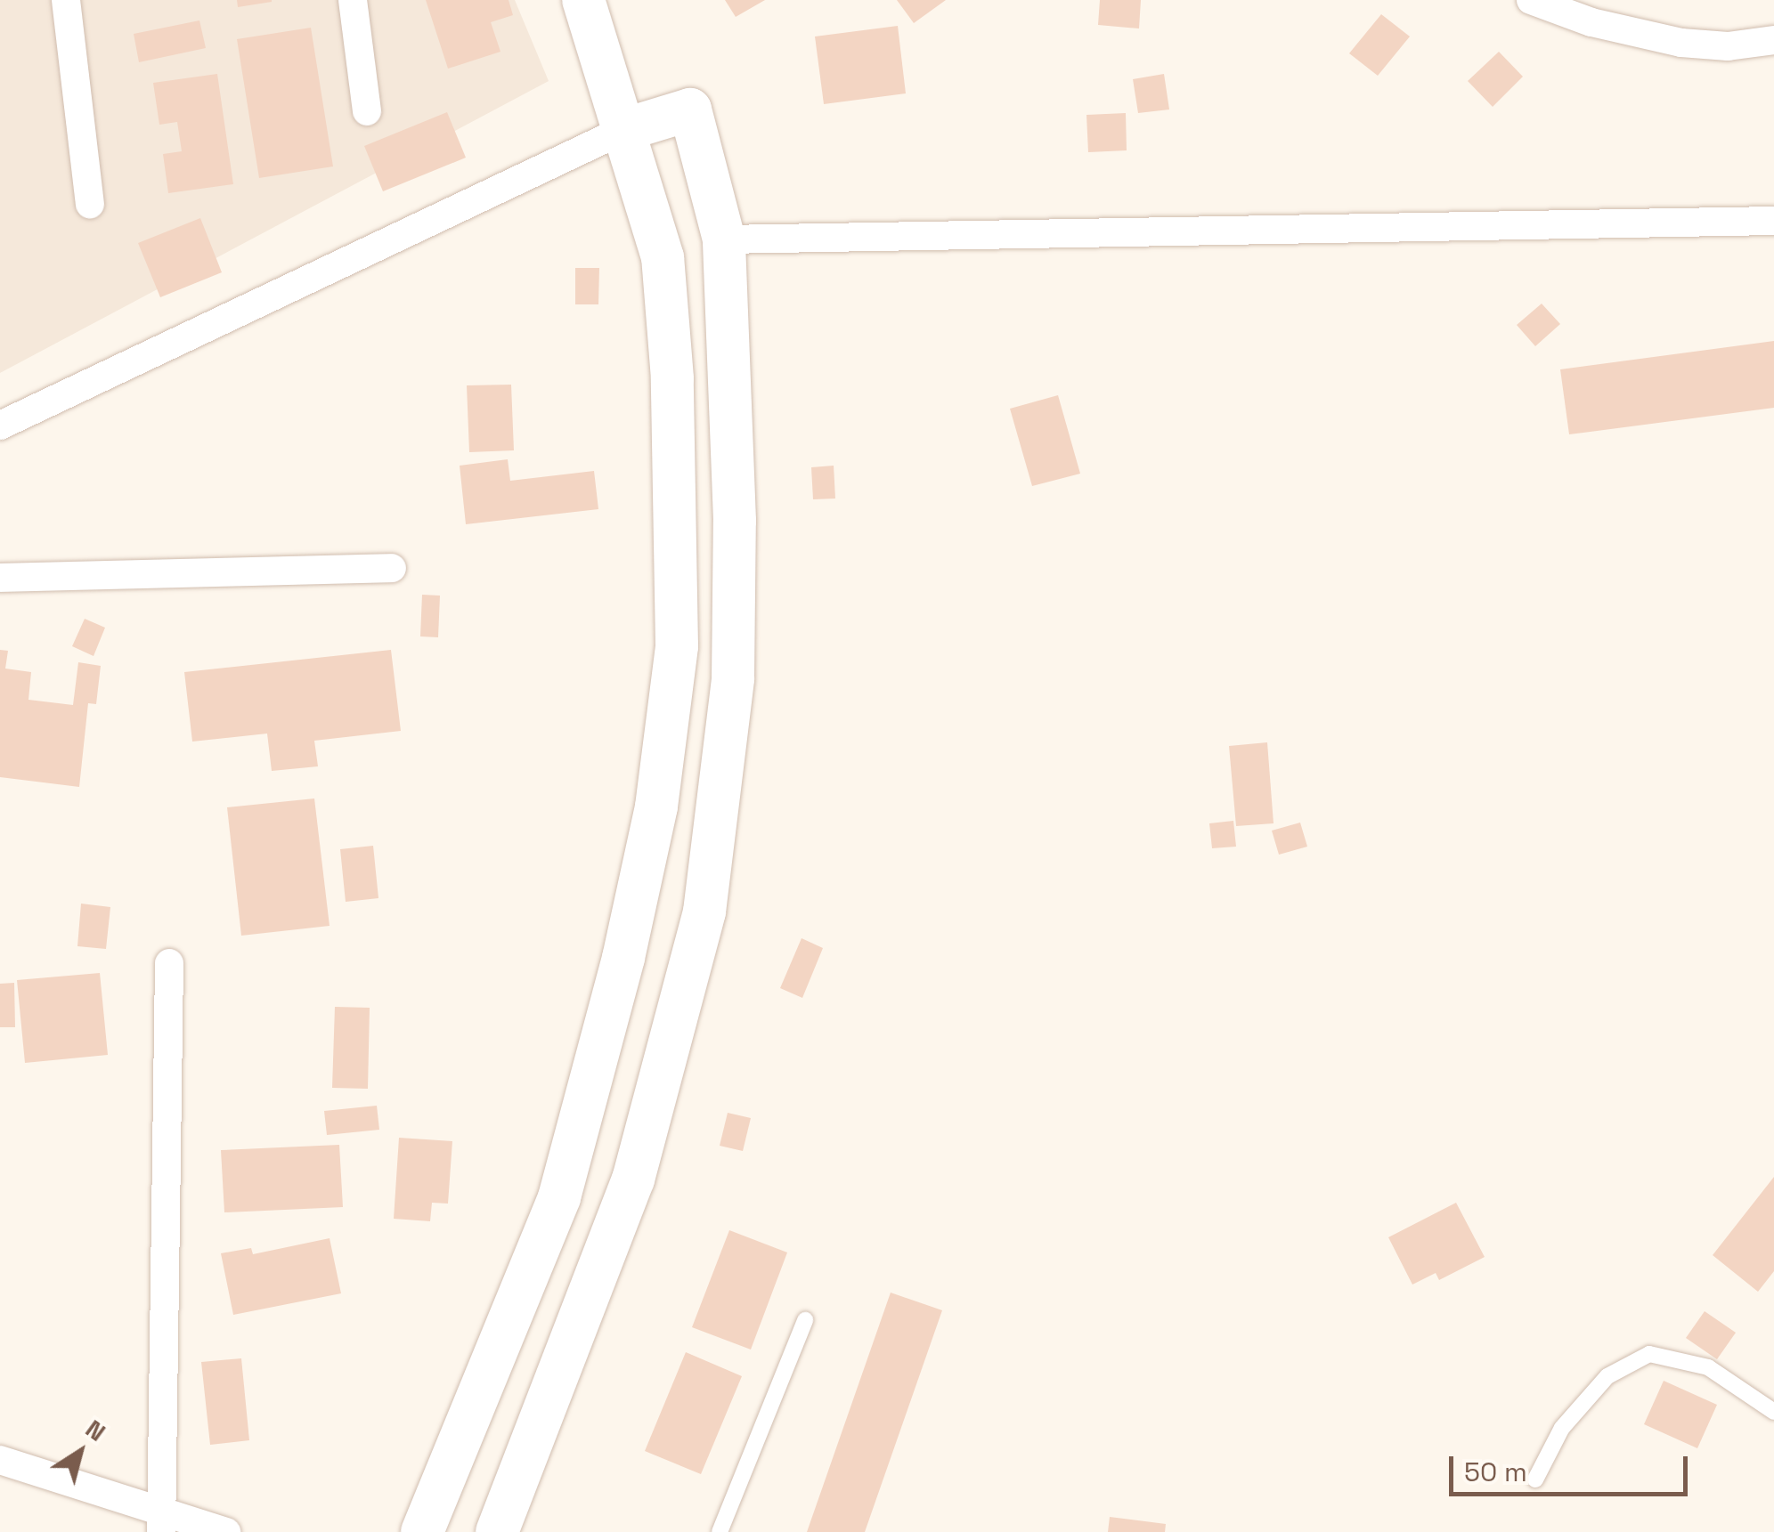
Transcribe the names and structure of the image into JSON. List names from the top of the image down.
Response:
{
  "scale_bar": "50 m",
  "north": "top right"
}
